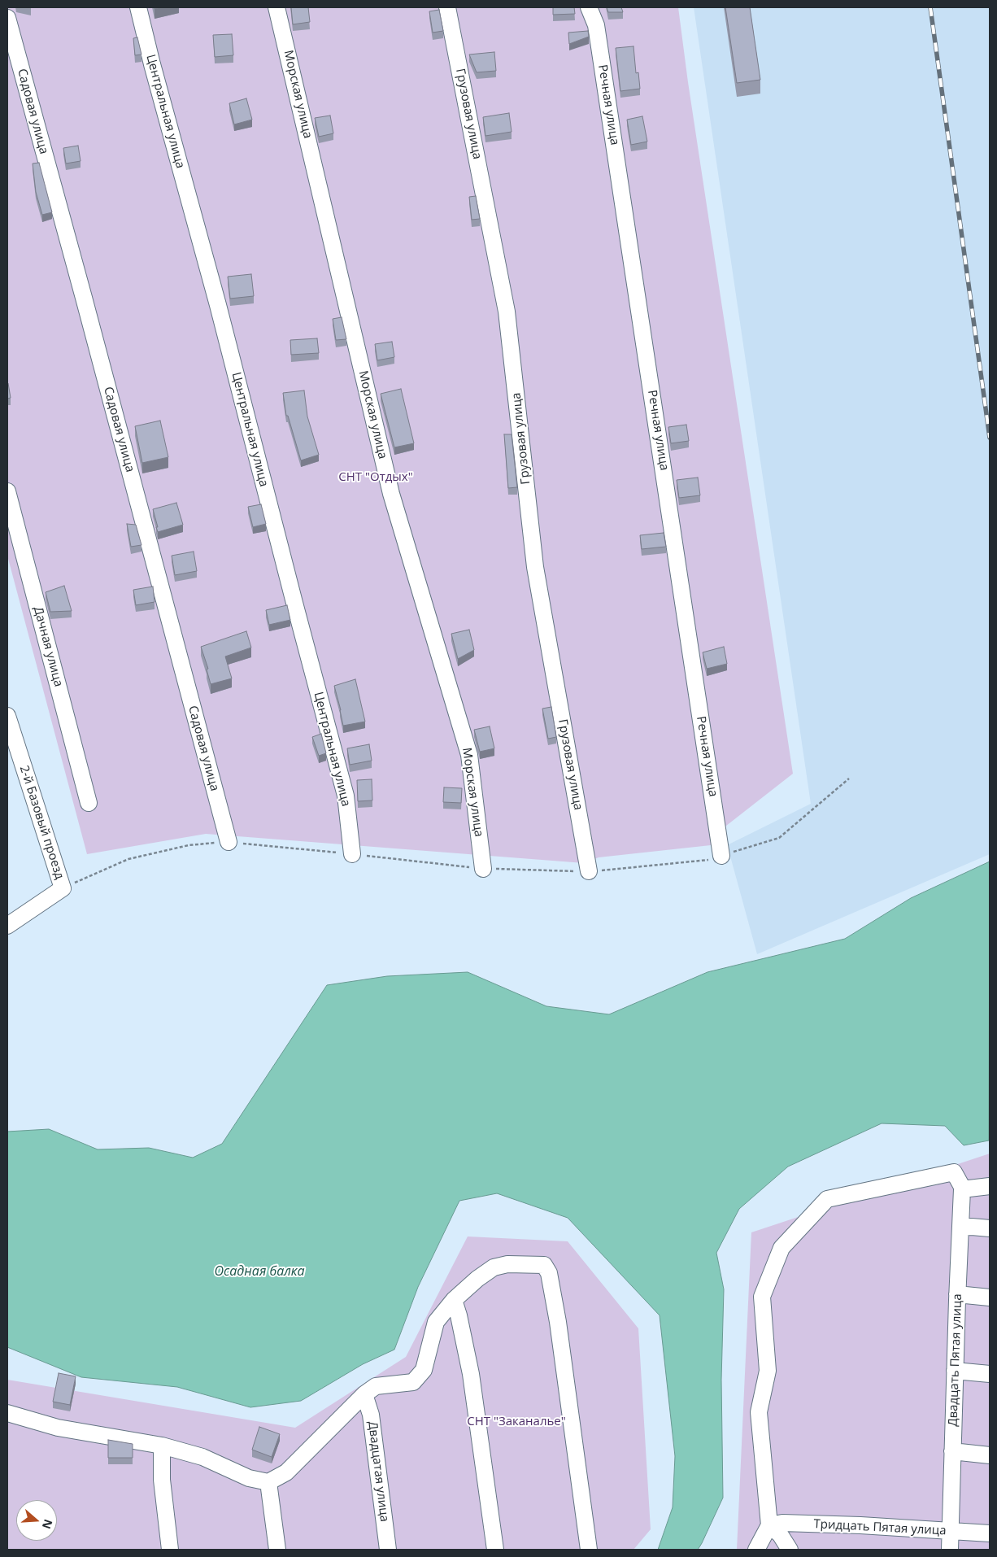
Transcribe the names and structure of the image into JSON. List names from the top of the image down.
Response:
{
  "streets": {
    "street": [
      "Морская улица",
      "Речная улица",
      "Садовая улица",
      "Центральная улица",
      "Грузовая улица",
      "Дачная улица",
      "2-й Базовый проезд",
      "Двадцать Пятая улица",
      "Двадцатая улица",
      "Тридцать Пятая улица"
    ]
  },
  "crossings": [
    ["Двадцать Пятая улица", "Тридцать Пятая улица"]
  ],
  "water": ["Осадная балка"],
  "parks": ["СНТ \"Отдых\"", "СНТ \"Заканалье\""],
  "north": "right"
}
